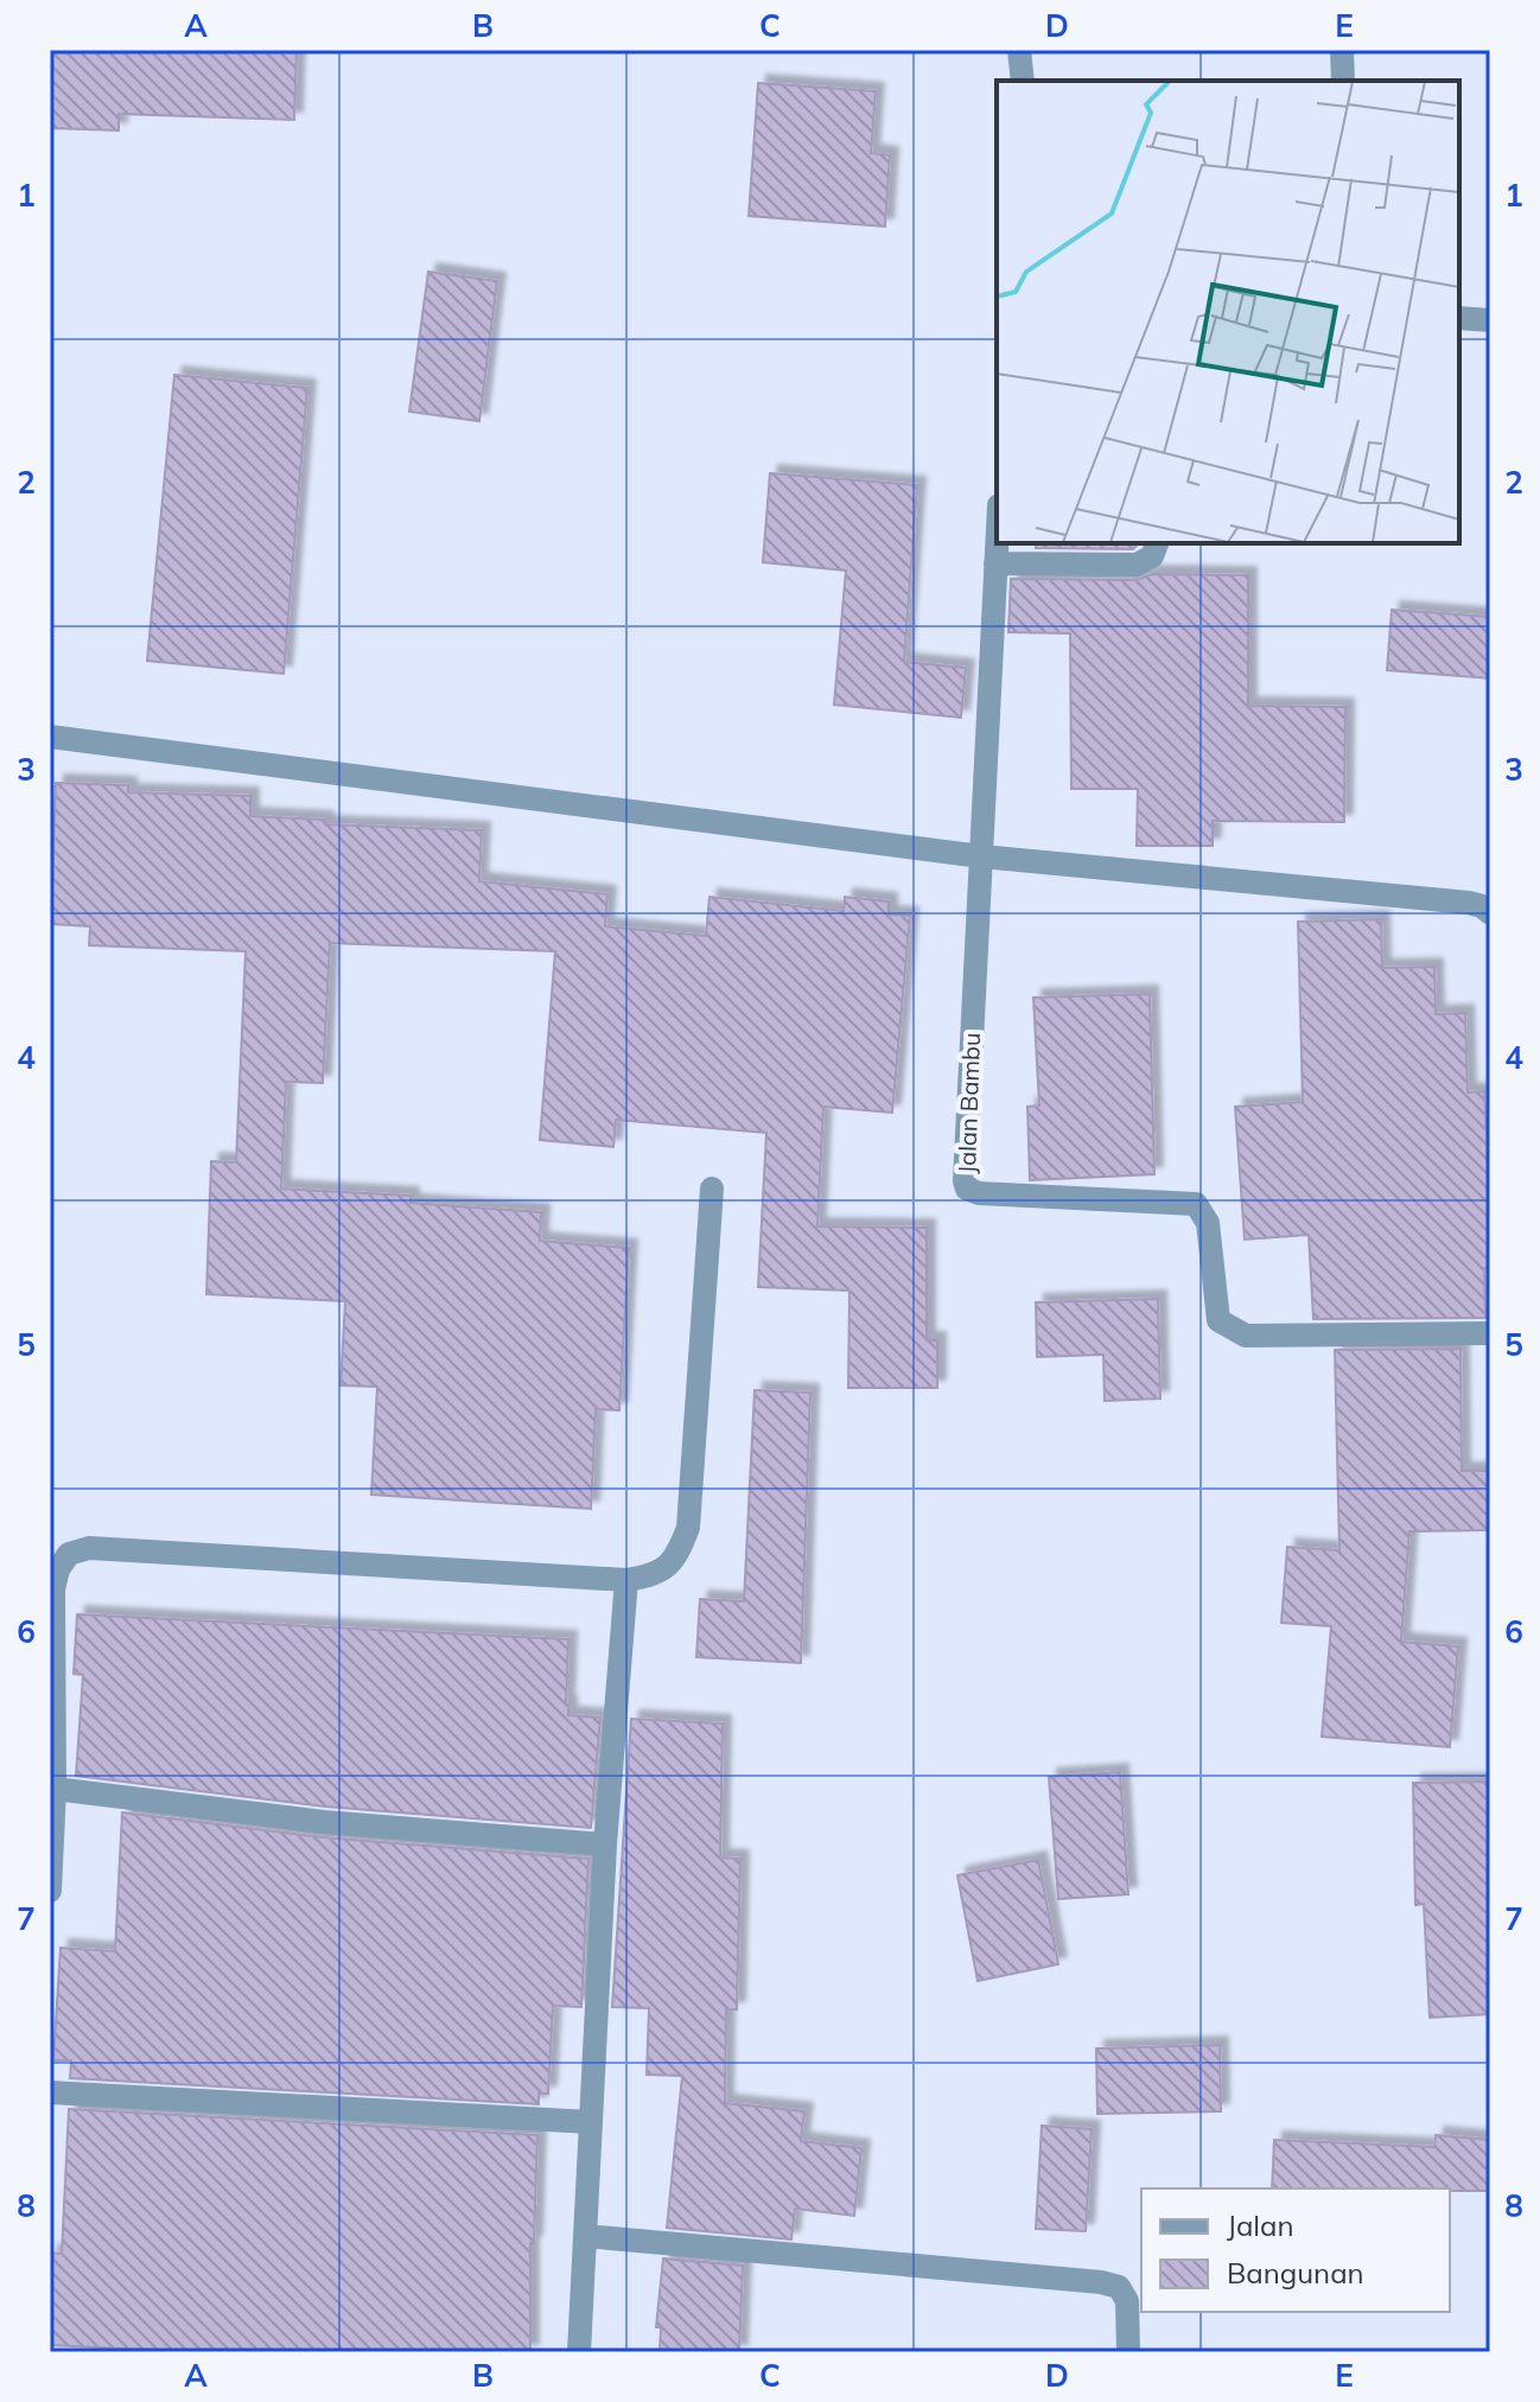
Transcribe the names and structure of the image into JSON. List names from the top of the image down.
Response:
{
  "streets": {
    "street": ["Jalan Bambu"]
  },
  "legend": ["Jalan", "Bangunan"],
  "grid": {
    "columns": [
      "A",
      "B",
      "C",
      "D",
      "E"
    ],
    "rows": [
      "1",
      "2",
      "3",
      "4",
      "5",
      "6",
      "7",
      "8"
    ]
  }
}
